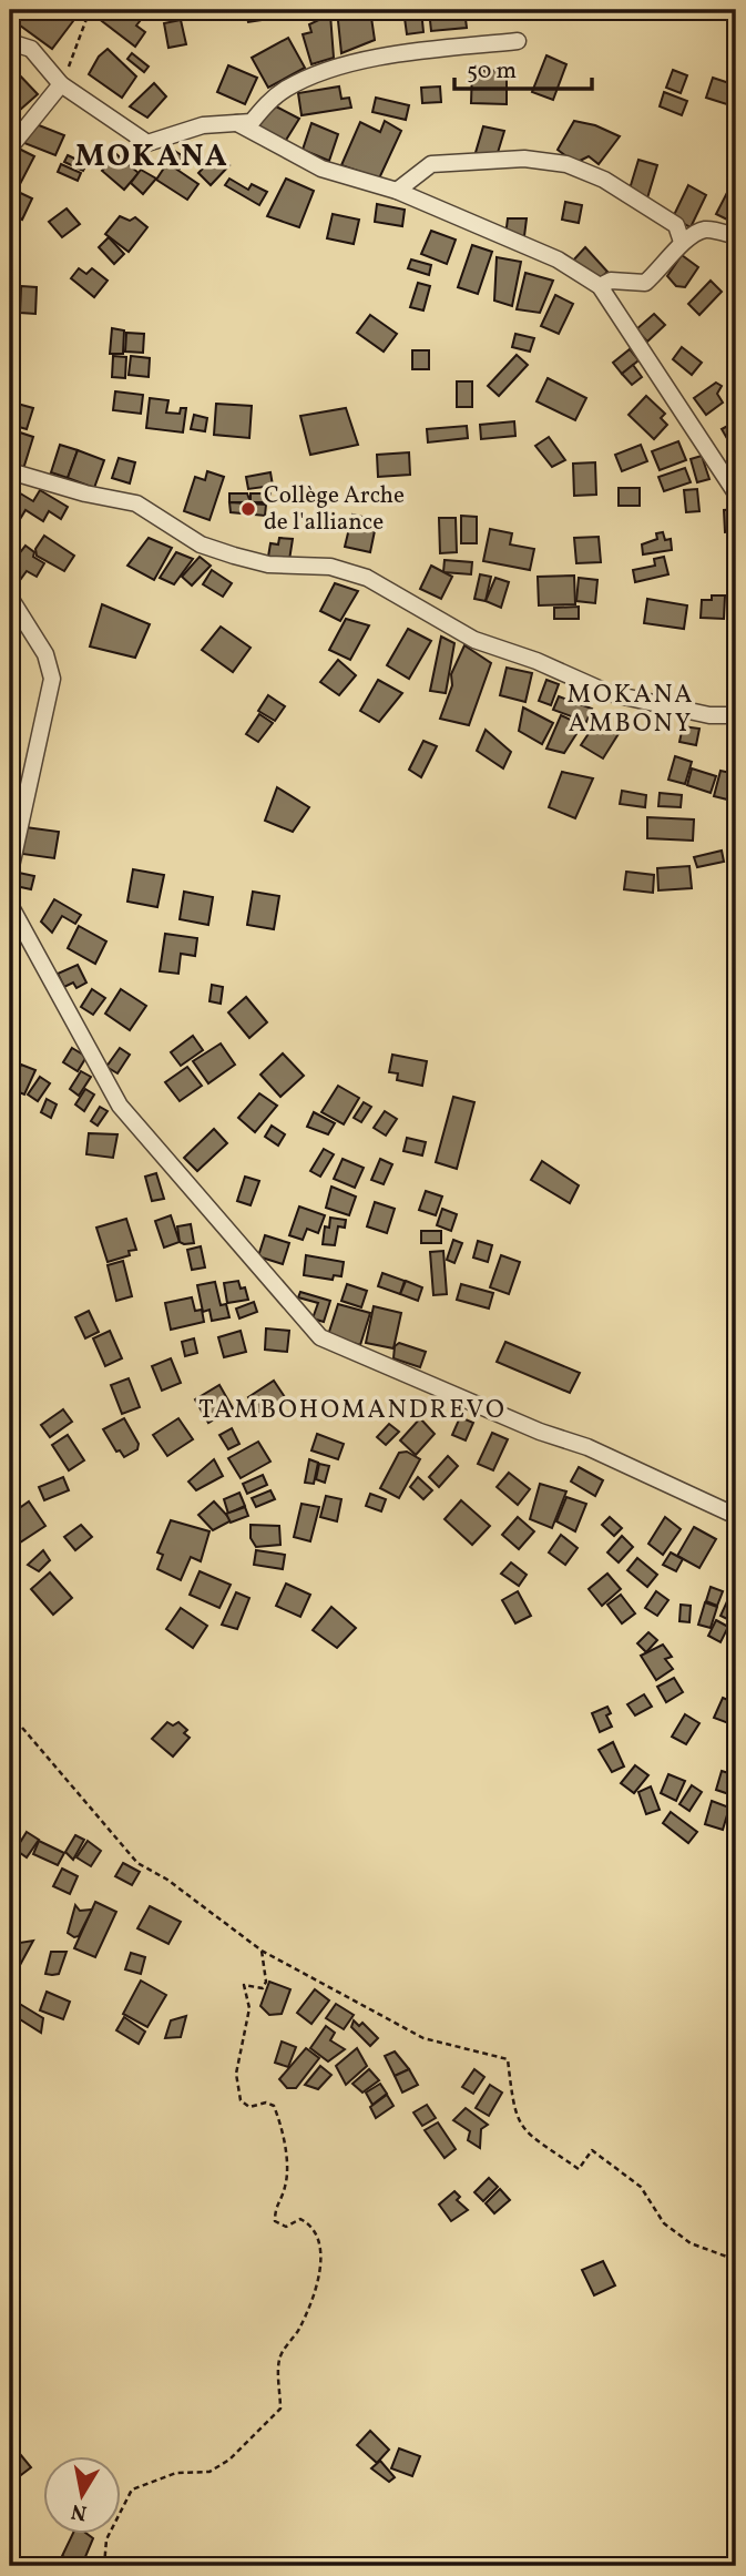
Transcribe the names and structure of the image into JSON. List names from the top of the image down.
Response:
{
  "districts": ["MOKANA", "MOKANA AMBONY", "TAMBOHOMANDREVO"],
  "places": ["Collège Arche de l'alliance"],
  "scale_bar": "50 m",
  "north": "bottom"
}
